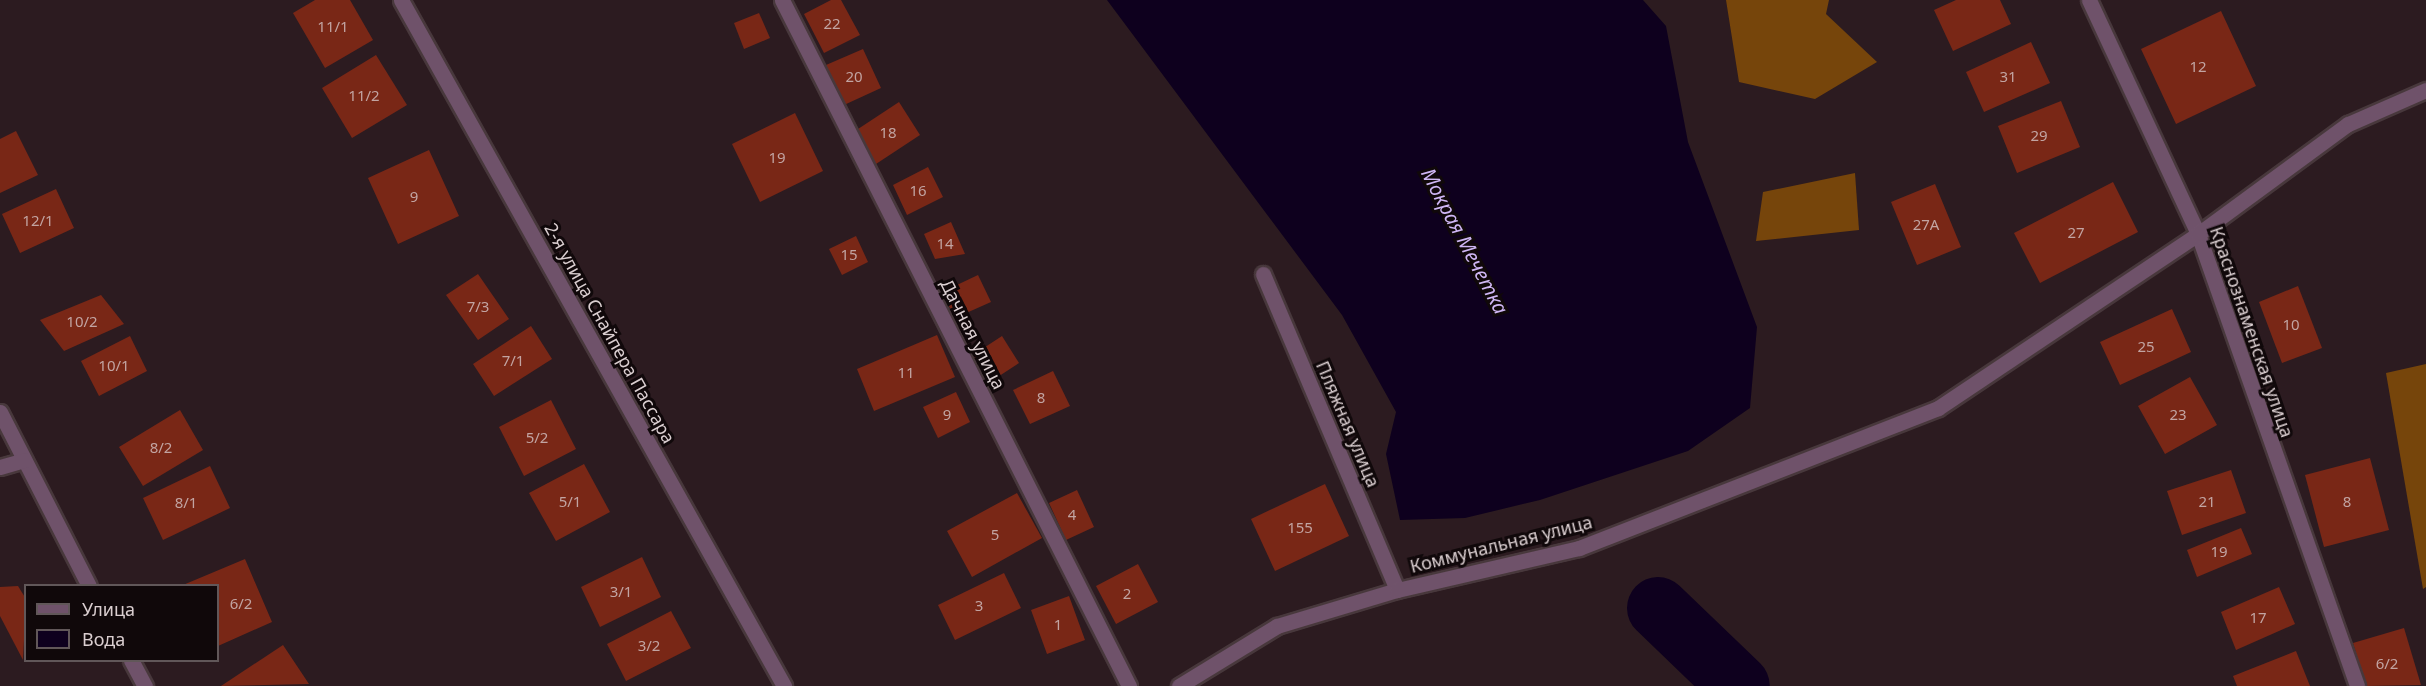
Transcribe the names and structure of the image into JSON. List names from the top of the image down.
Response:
{
  "streets": {
    "street": [
      "Краснознаменская улица",
      "2-я улица Снайпера Пассара",
      "Дачная улица",
      "Пляжная улица",
      "Коммунальная улица"
    ]
  },
  "crossings": [
    ["Краснознаменская улица", "Коммунальная улица"],
    ["Пляжная улица", "Коммунальная улица"]
  ],
  "water": ["Мокрая Мечетка"],
  "house_numbers": [
    "22",
    "11/1",
    "12",
    "20",
    "31",
    "11/2",
    "18",
    "29",
    "19",
    "16",
    "9",
    "12/1",
    "27А",
    "27",
    "14",
    "15",
    "7/3",
    "10/2",
    "10",
    "25",
    "7/1",
    "10/1",
    "11",
    "8",
    "9",
    "23",
    "5/2",
    "8/2",
    "5/1",
    "21",
    "8",
    "8/1",
    "4",
    "155",
    "5",
    "19",
    "3/1",
    "2",
    "6/2",
    "3",
    "17",
    "1",
    "3/2",
    "6/2"
  ],
  "legend": ["Улица", "Вода"]
}
